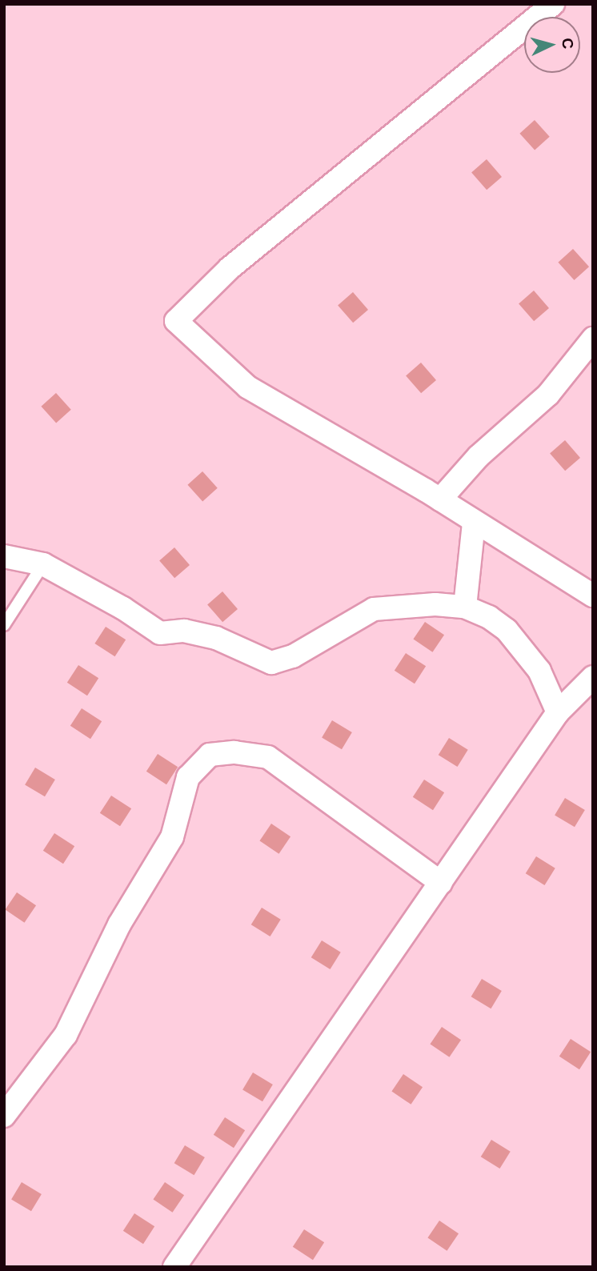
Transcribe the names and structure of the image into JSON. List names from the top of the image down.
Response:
{
  "north": "right"
}
